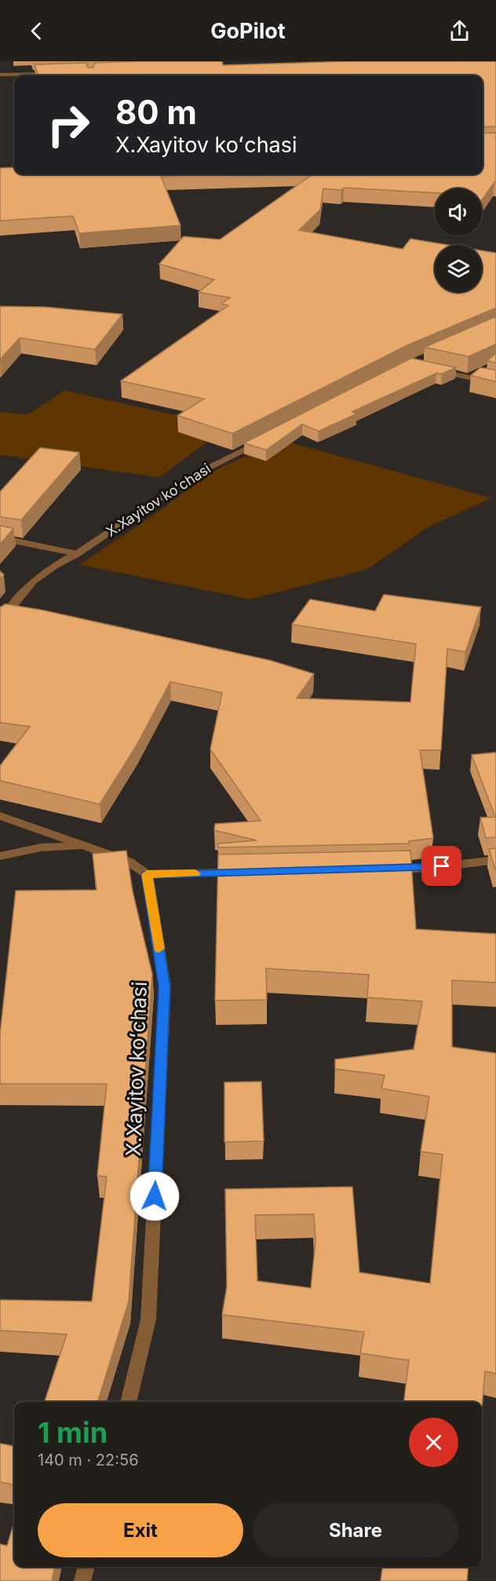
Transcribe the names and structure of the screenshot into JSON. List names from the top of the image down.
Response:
{
  "streets": {
    "street": ["X.Xayitov koʻchasi"]
  },
  "page": {
    "header": "GoPilot",
    "turn": ["80 m", "X.Xayitov koʻchasi"],
    "heading": ["1 min", "140 m · 22:56"],
    "buttons": ["Exit", "Share"]
  }
}
